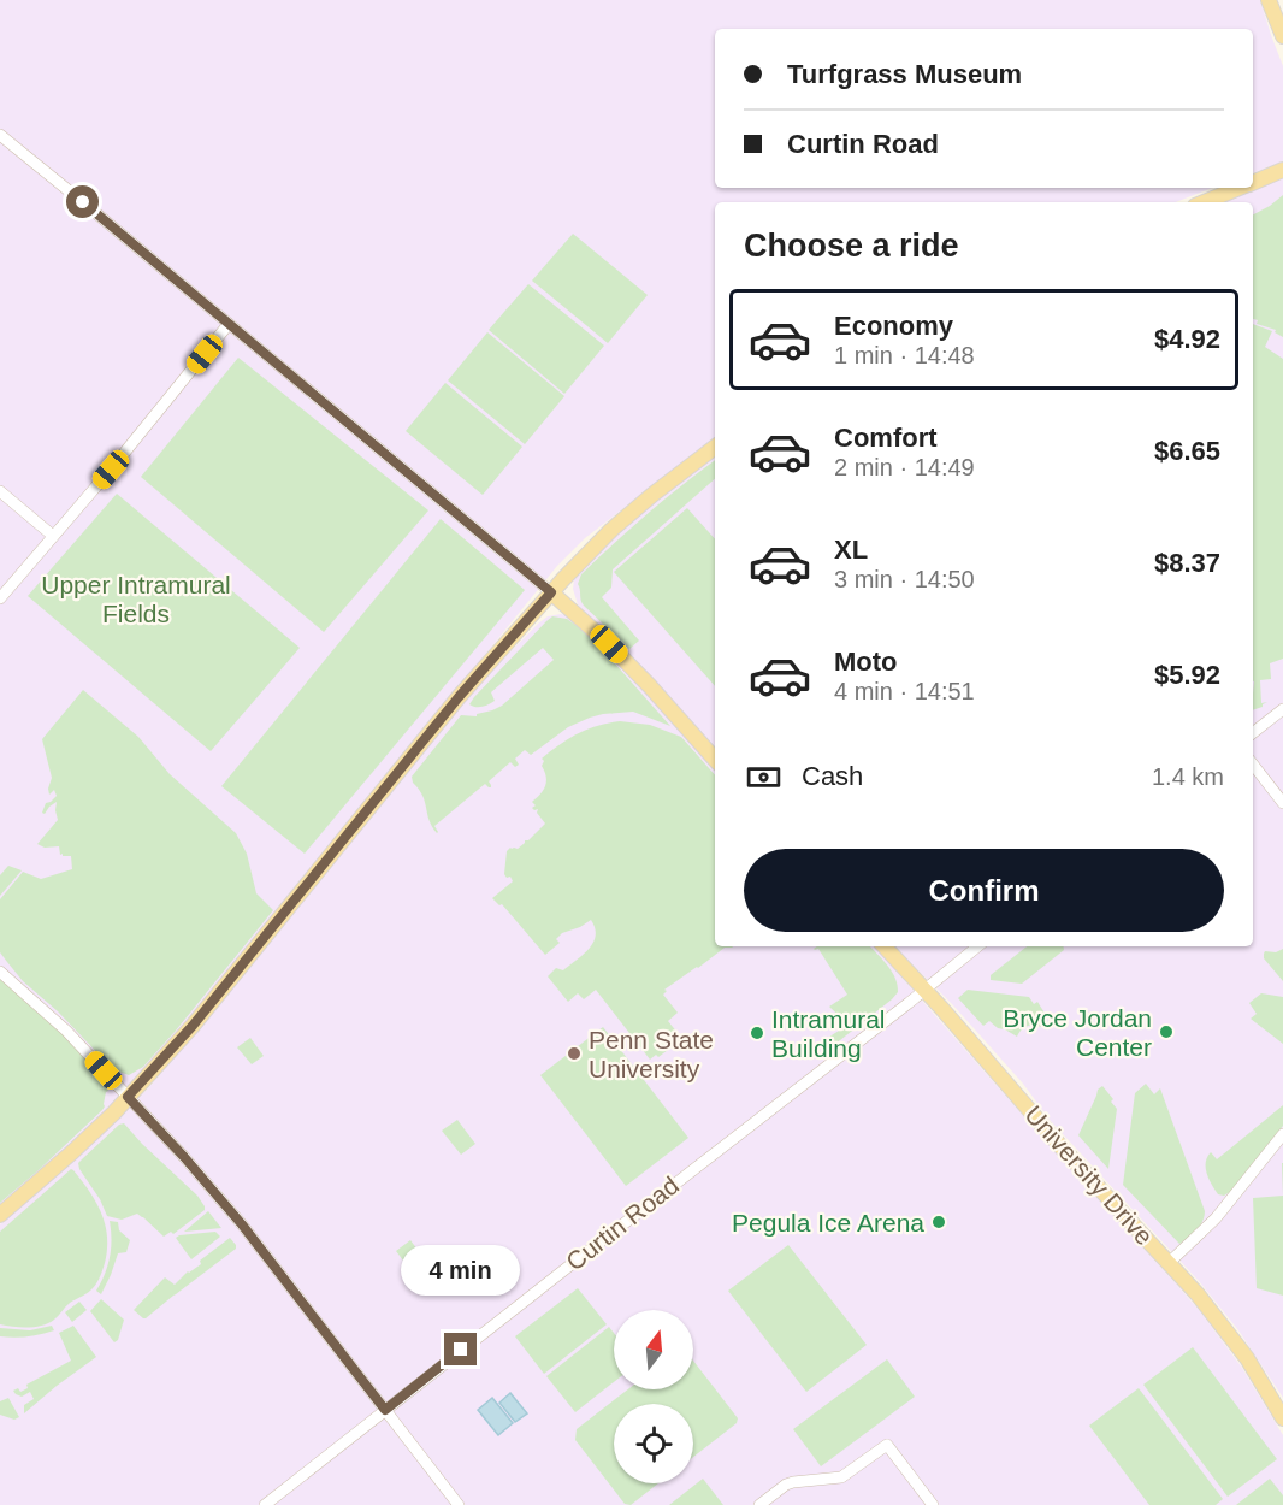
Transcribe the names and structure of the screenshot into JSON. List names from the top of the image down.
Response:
{
  "streets": {
    "main road": ["University Drive"],
    "street": ["Curtin Road"]
  },
  "crossings": [
    ["University Drive", "Curtin Road"]
  ],
  "parks": ["Upper Intramural Fields"],
  "places": [
    "Bryce Jordan Center",
    "Intramural Building",
    "Penn State University",
    "Pegula Ice Arena"
  ],
  "north": "top",
  "page": {
    "banner": ["Turfgrass Museum", "Curtin Road"],
    "heading": "Choose a ride",
    "list": [
      {
        "name": "Economy",
        "note": "1 min · 14:48",
        "value": "$4.92"
      },
      {
        "name": "Comfort",
        "note": "2 min · 14:49",
        "value": "$6.65"
      },
      {
        "name": "XL",
        "note": "3 min · 14:50",
        "value": "$8.37"
      },
      {
        "name": "Moto",
        "note": "4 min · 14:51",
        "value": "$5.92"
      }
    ],
    "pay": ["Cash", "1.4 km"],
    "buttons": "Confirm",
    "bubble": "4 min"
  }
}
